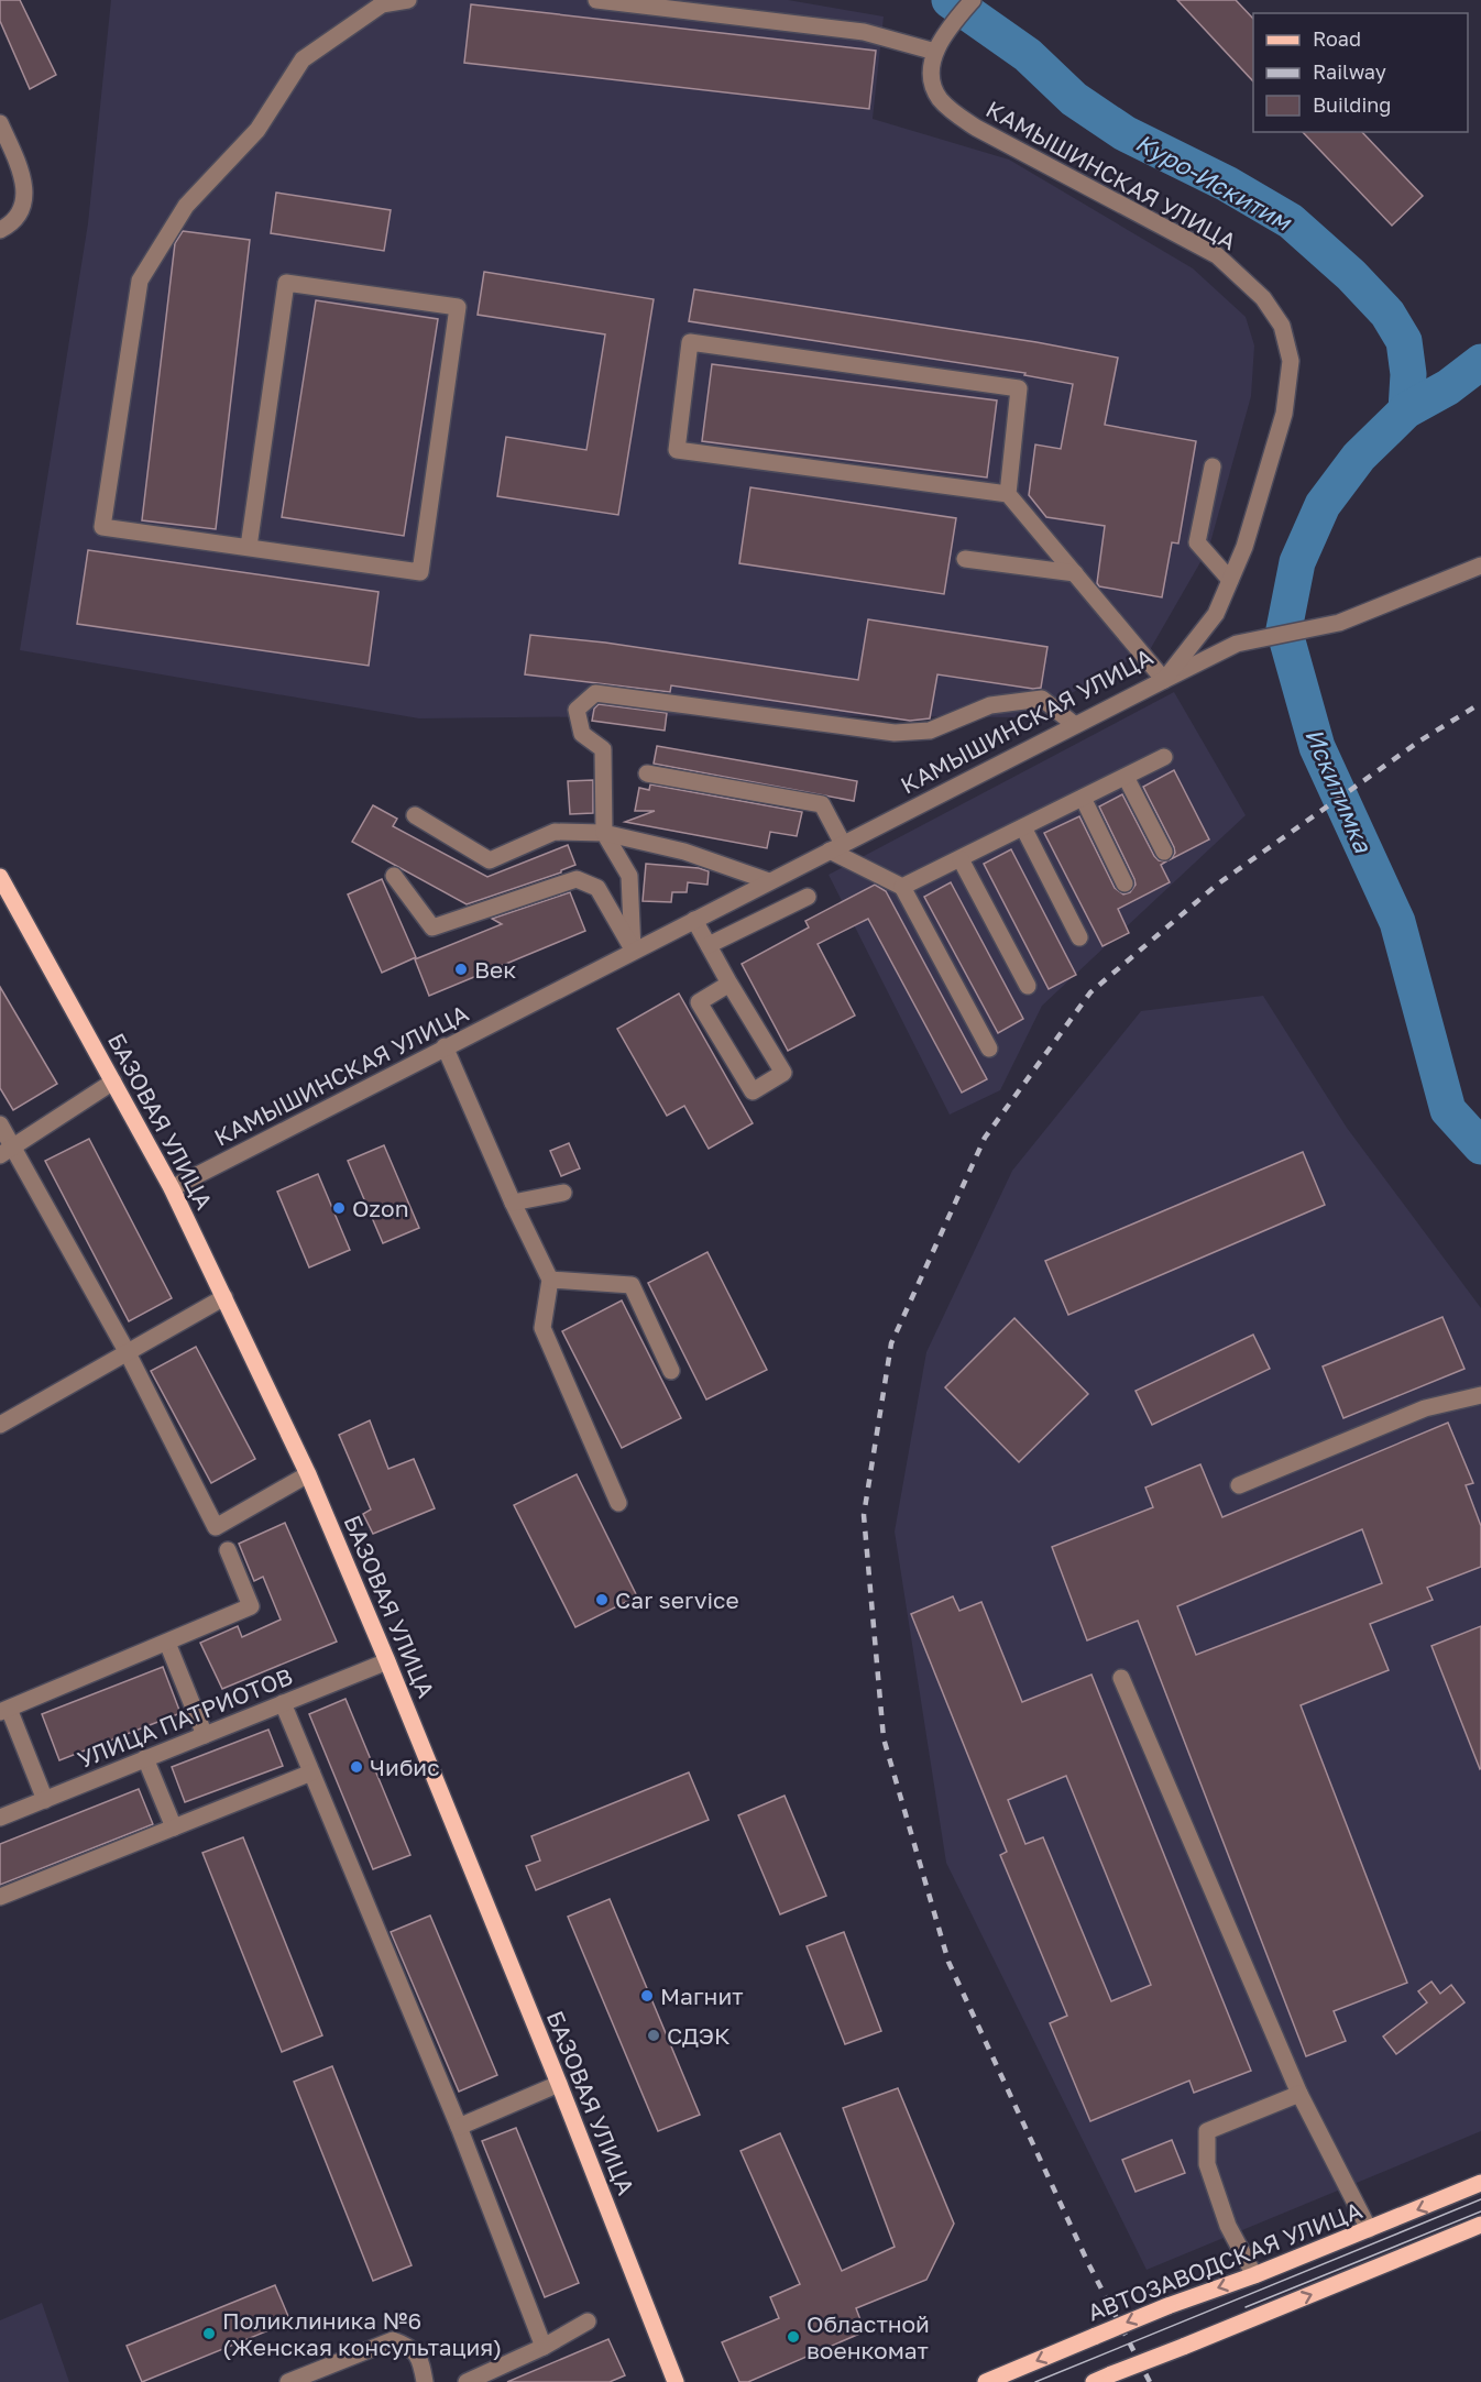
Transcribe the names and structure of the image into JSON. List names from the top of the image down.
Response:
{
  "streets": {
    "main road": ["БАЗОВАЯ УЛИЦА", "АВТОЗАВОДСКАЯ УЛИЦА"],
    "street": ["КАМЫШИНСКАЯ УЛИЦА", "УЛИЦА ПАТРИОТОВ"]
  },
  "crossings": [
    ["КАМЫШИНСКАЯ УЛИЦА", "БАЗОВАЯ УЛИЦА"],
    ["БАЗОВАЯ УЛИЦА", "УЛИЦА ПАТРИОТОВ"]
  ],
  "water": ["Куро-Искитим", "Искитимка"],
  "places": [
    "Век",
    "Ozon",
    "Car service",
    "Чибис",
    "Магнит",
    "СДЭК",
    "Поликлиника №6 (Женская консультация)",
    "Областной военкомат"
  ],
  "legend": ["Road", "Railway", "Building"]
}
